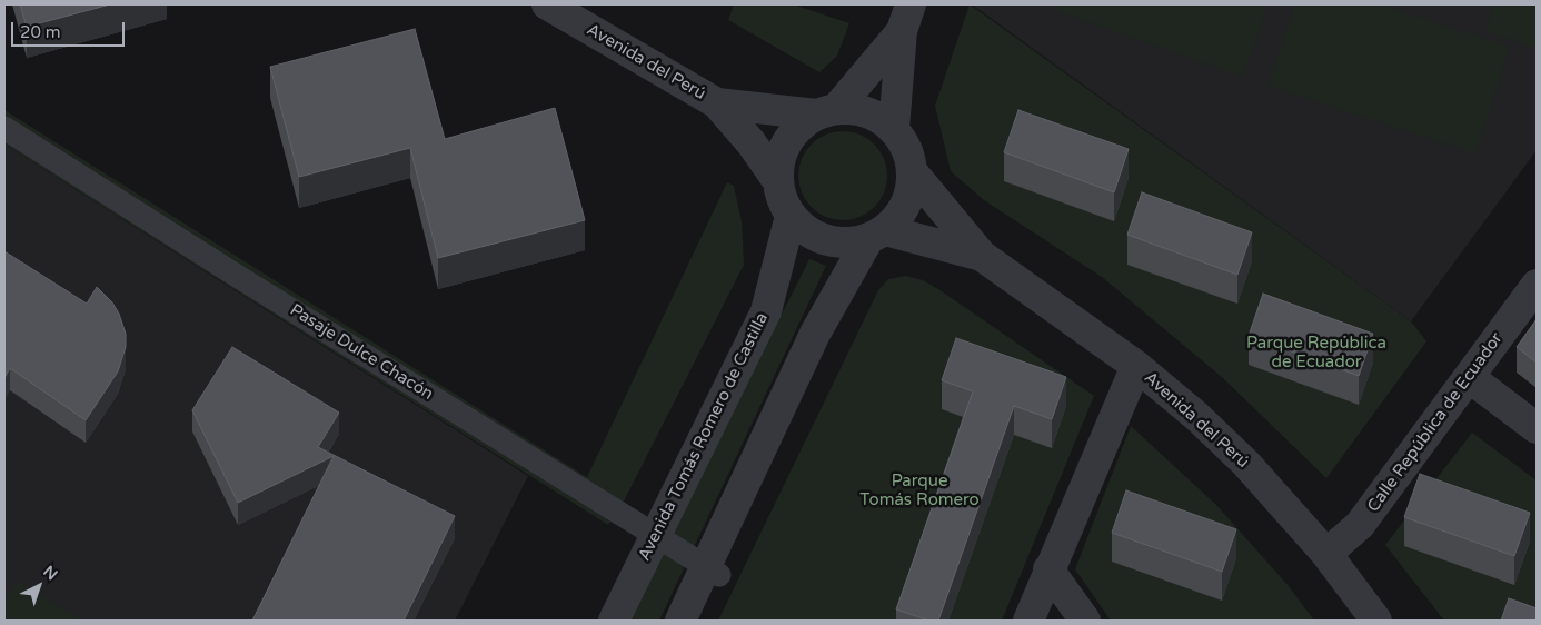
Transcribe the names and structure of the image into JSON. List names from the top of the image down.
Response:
{
  "streets": {
    "street": [
      "Avenida del Perú",
      "Pasaje Dulce Chacón",
      "Calle República de Ecuador",
      "Avenida Tomás Romero de Castilla"
    ]
  },
  "crossings": [
    ["Avenida del Perú", "Calle República de Ecuador"],
    ["Avenida del Perú", "Avenida Tomás Romero de Castilla"],
    ["Pasaje Dulce Chacón", "Avenida Tomás Romero de Castilla"]
  ],
  "parks": ["Parque República de Ecuador", "Parque Tomás Romero"],
  "scale_bar": "20 m",
  "north": "top right"
}
